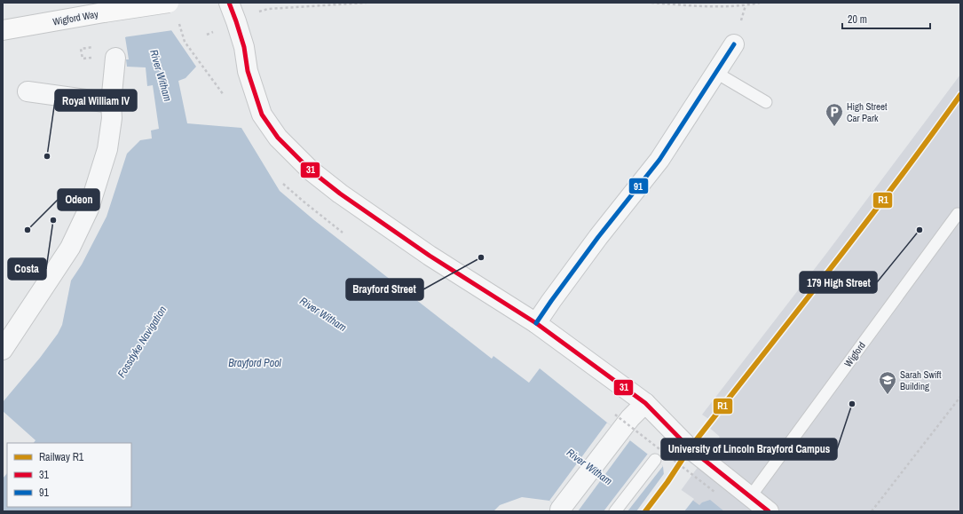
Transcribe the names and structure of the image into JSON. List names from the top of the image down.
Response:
{
  "streets": {
    "main road": ["Wigford Way"],
    "lane": ["Wigford"]
  },
  "water": ["River Witham", "Fossdyke Navigation", "Brayford Pool"],
  "places": {
    "parking": ["High Street Car Park"],
    "other": [
      "Royal William IV",
      "Costa",
      "Odeon",
      "179 High Street",
      "Brayford Street",
      "University of Lincoln Brayford Campus"
    ],
    "school or university": ["Sarah Swift Building"]
  },
  "lines": ["transit line 31", "transit line 91", "rail line R1"],
  "legend": ["Railway R1", "31", "91"],
  "scale_bar": "20 m"
}
